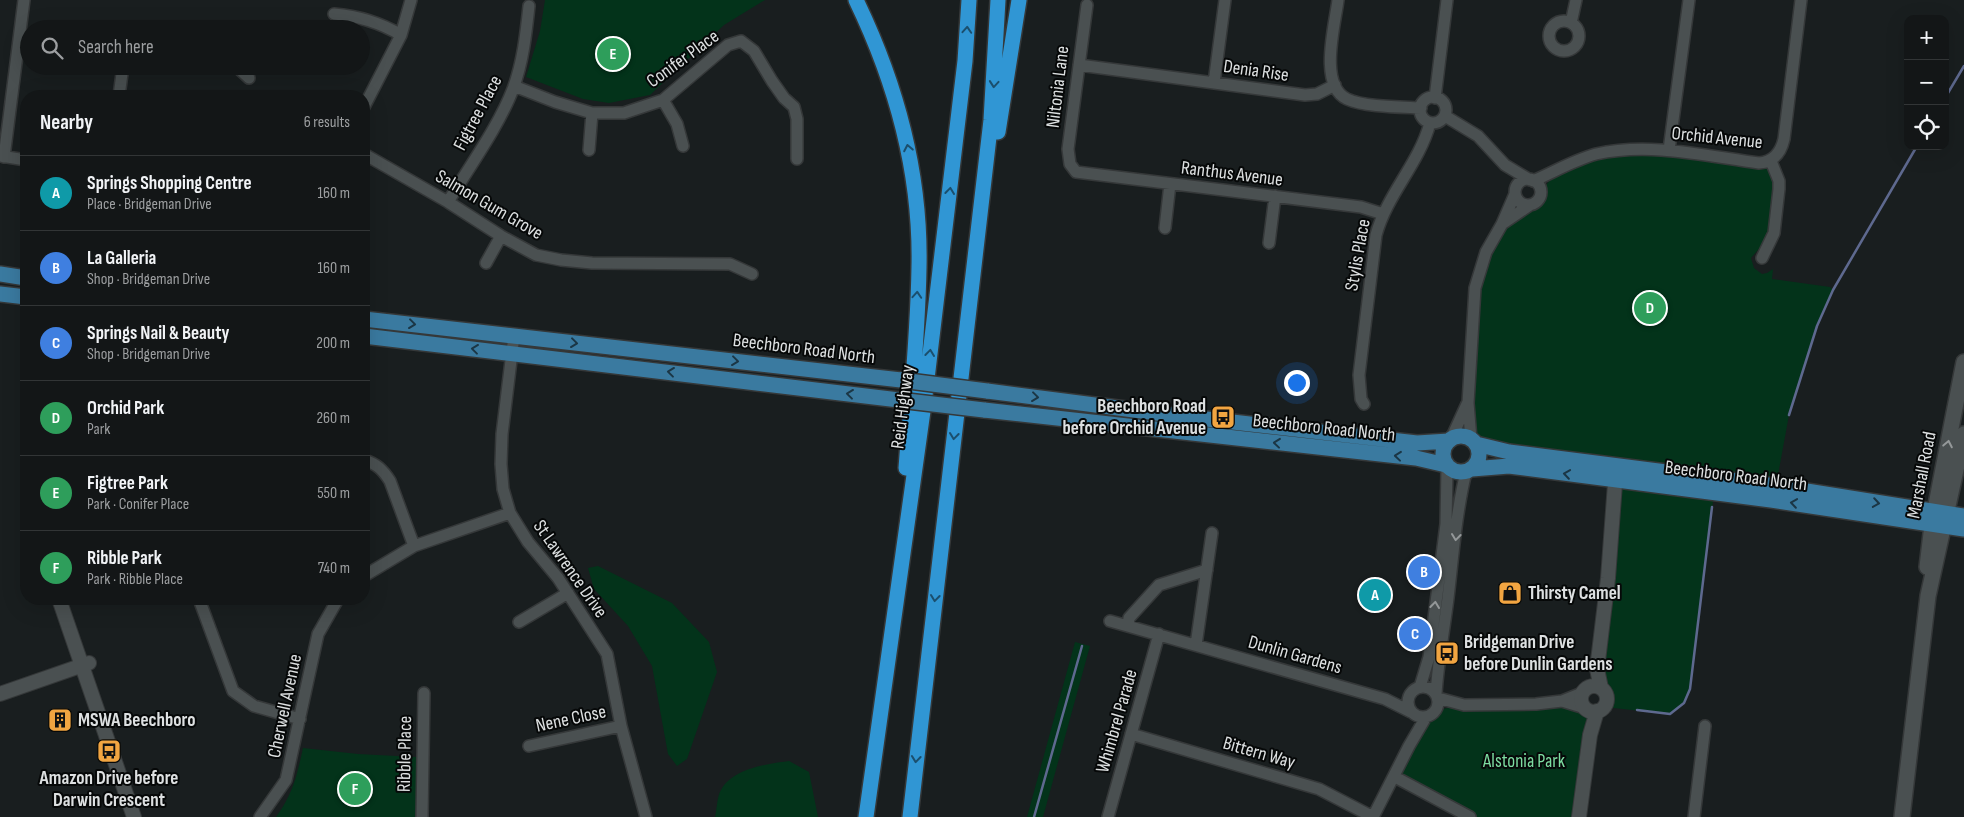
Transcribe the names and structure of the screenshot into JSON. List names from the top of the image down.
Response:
{
  "streets": {
    "highway": ["Reid Highway"],
    "main road": ["Beechboro Road North", "Marshall Road"],
    "street": [
      "Conifer Place",
      "Denia Rise",
      "Niltonia Lane",
      "Figtree Place",
      "Orchid Avenue",
      "Ranthus Avenue",
      "Salmon Gum Grove",
      "Stylis Place",
      "St Lawrence Drive",
      "Dunlin Gardens",
      "Cherwell Avenue",
      "Nene Close",
      "Whimbrel Parade",
      "Bittern Way",
      "Ribble Place"
    ]
  },
  "crossings": [
    ["Conifer Place", "Figtree Place"],
    ["Denia Rise", "Niltonia Lane"],
    ["Niltonia Lane", "Ranthus Avenue"],
    ["Figtree Place", "Salmon Gum Grove"],
    ["Ranthus Avenue", "Stylis Place"],
    ["Beechboro Road North", "Marshall Road"],
    ["Beechboro Road North", "St Lawrence Drive"],
    ["St Lawrence Drive", "Nene Close"],
    ["Dunlin Gardens", "Whimbrel Parade"],
    ["Whimbrel Parade", "Bittern Way"]
  ],
  "parks": ["Alstonia Park"],
  "places": {
    "bus stop": ["Beechboro Road before Orchid Avenue", "Bridgeman Drive before Dunlin Gardens", "Amazon Drive before Darwin Crescent"],
    "shop": ["Thirsty Camel"],
    "building": ["MSWA Beechboro"]
  },
  "page": {
    "map_buttons": ["+", "−"],
    "search": "Search here",
    "pins": [
      "E",
      "D",
      "B",
      "A",
      "C",
      "F"
    ],
    "heading": ["Nearby", "6 results"],
    "list": [
      {
        "mark": "A",
        "name": "Springs Shopping Centre",
        "note": "Place · Bridgeman Drive",
        "value": "160 m"
      },
      {
        "mark": "B",
        "name": "La Galleria",
        "note": "Shop · Bridgeman Drive",
        "value": "160 m"
      },
      {
        "mark": "C",
        "name": "Springs Nail & Beauty",
        "note": "Shop · Bridgeman Drive",
        "value": "200 m"
      },
      {
        "mark": "D",
        "name": "Orchid Park",
        "note": "Park",
        "value": "260 m"
      },
      {
        "mark": "E",
        "name": "Figtree Park",
        "note": "Park · Conifer Place",
        "value": "550 m"
      },
      {
        "mark": "F",
        "name": "Ribble Park",
        "note": "Park · Ribble Place",
        "value": "740 m"
      }
    ]
  }
}
